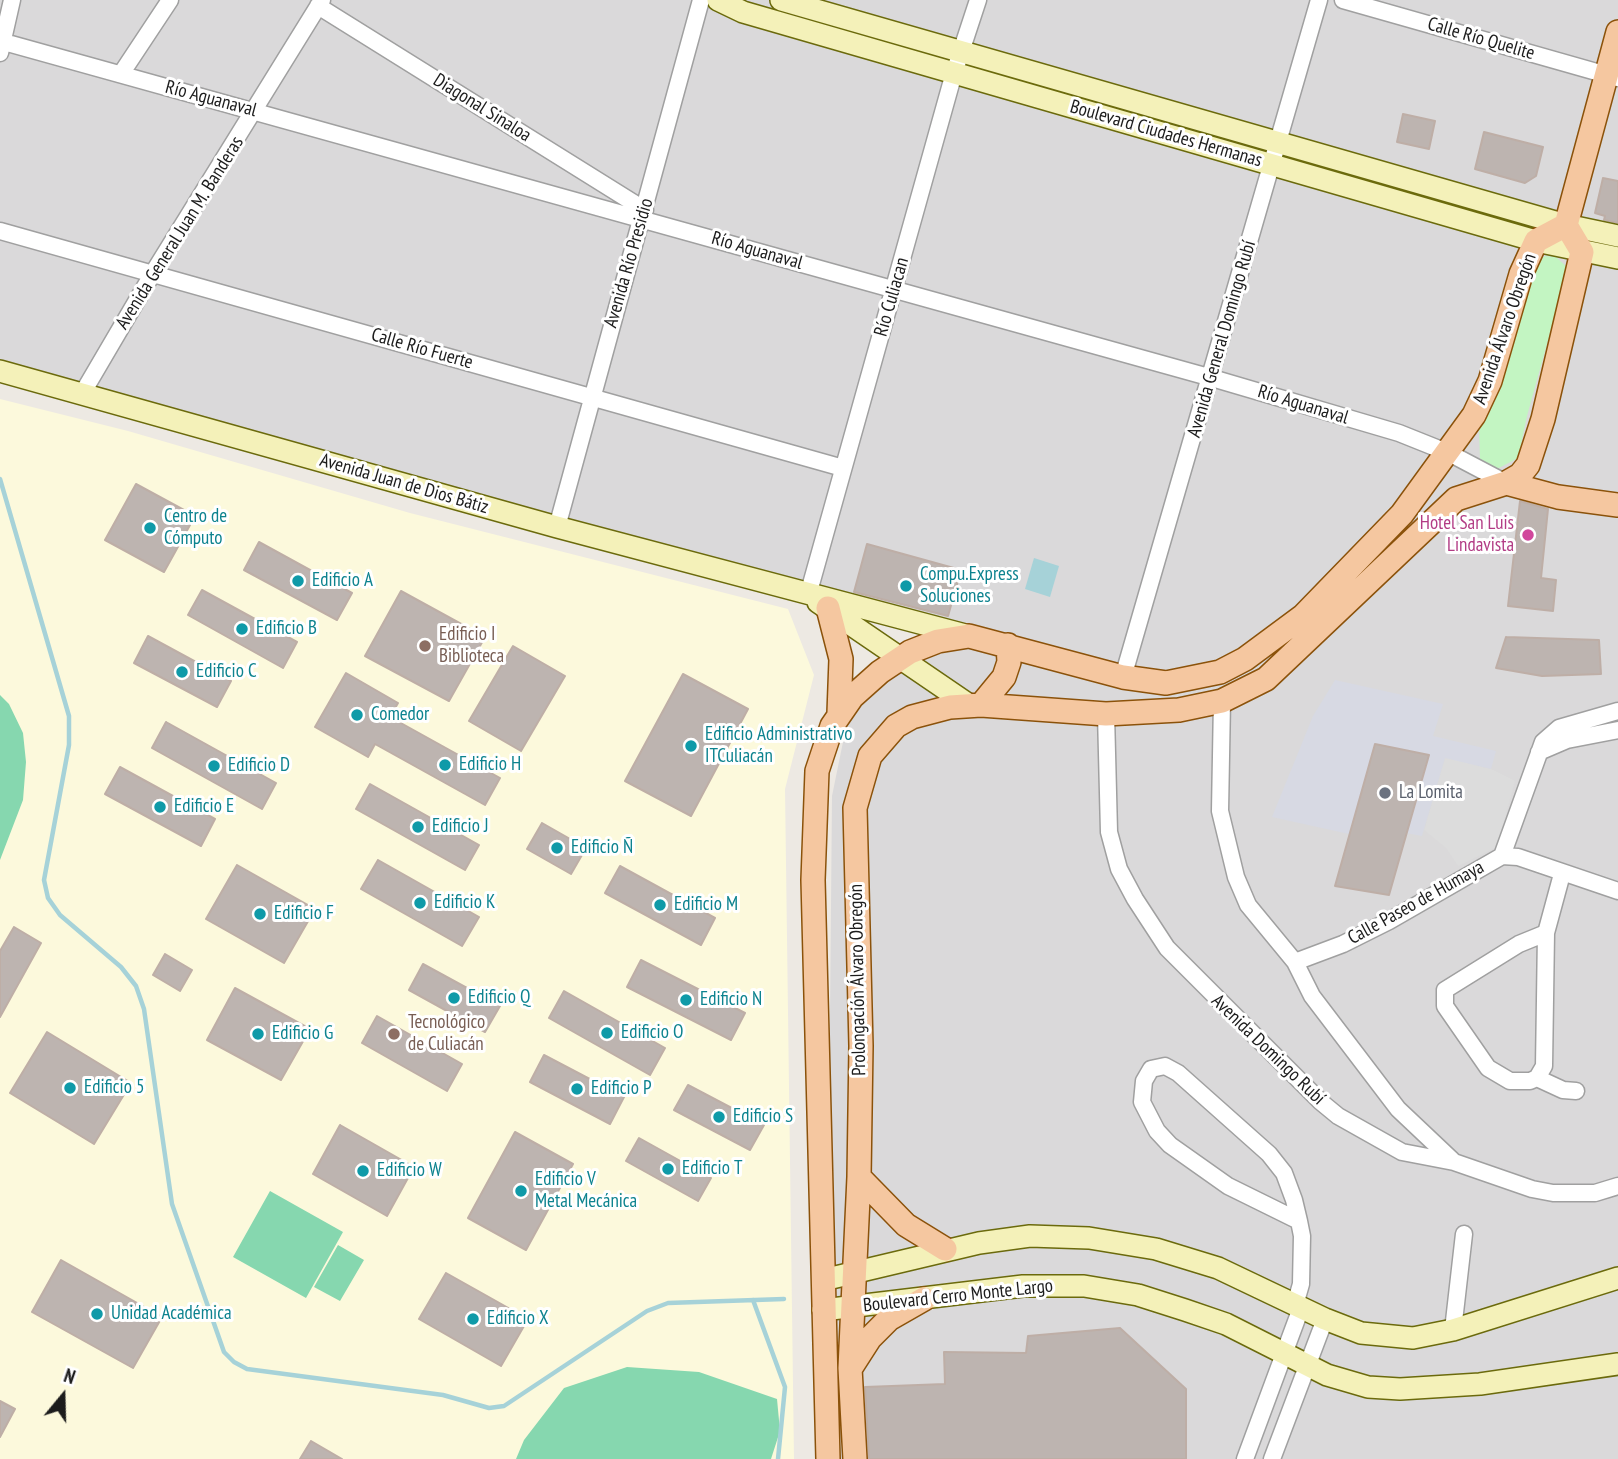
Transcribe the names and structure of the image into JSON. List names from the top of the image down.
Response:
{
  "streets": {
    "main road": [
      "Boulevard Ciudades Hermanas",
      "Avenida Álvaro Obregón",
      "Avenida Juan de Dios Bátiz",
      "Prolongación Álvaro Obregón",
      "Boulevard Cerro Monte Largo"
    ],
    "street": [
      "Calle Río Quelite",
      "Río Aguanaval",
      "Diagonal Sinaloa",
      "Avenida General Juan M. Banderas",
      "Avenida Río Presidio",
      "Río Culiacan",
      "Avenida General Domingo Rubí",
      "Calle Río Fuerte",
      "Calle Paseo de Humaya",
      "Avenida Domingo Rubí"
    ]
  },
  "crossings": [
    ["Río Aguanaval", "Diagonal Sinaloa"],
    ["Río Aguanaval", "Avenida General Juan M. Banderas"],
    ["Río Aguanaval", "Avenida Río Presidio"],
    ["Río Aguanaval", "Río Culiacan"],
    ["Río Aguanaval", "Avenida Álvaro Obregón"],
    ["Río Aguanaval", "Avenida General Domingo Rubí"],
    ["Diagonal Sinaloa", "Avenida General Juan M. Banderas"],
    ["Diagonal Sinaloa", "Avenida Río Presidio"],
    ["Boulevard Ciudades Hermanas", "Río Culiacan"],
    ["Boulevard Ciudades Hermanas", "Avenida Álvaro Obregón"],
    ["Boulevard Ciudades Hermanas", "Avenida General Domingo Rubí"],
    ["Avenida General Juan M. Banderas", "Calle Río Fuerte"],
    ["Avenida General Juan M. Banderas", "Avenida Juan de Dios Bátiz"],
    ["Avenida Río Presidio", "Calle Río Fuerte"],
    ["Avenida Río Presidio", "Avenida Juan de Dios Bátiz"],
    ["Río Culiacan", "Calle Río Fuerte"],
    ["Río Culiacan", "Avenida Juan de Dios Bátiz"],
    ["Avenida Álvaro Obregón", "Avenida General Domingo Rubí"],
    ["Avenida Álvaro Obregón", "Avenida Juan de Dios Bátiz"],
    ["Avenida Juan de Dios Bátiz", "Prolongación Álvaro Obregón"],
    ["Prolongación Álvaro Obregón", "Avenida Domingo Rubí"],
    ["Prolongación Álvaro Obregón", "Boulevard Cerro Monte Largo"]
  ],
  "places": [
    "Centro de Cómputo",
    "Hotel San Luis Lindavista",
    "Edificio A",
    "Compu.Express Soluciones",
    "Edificio B",
    "Edificio I Biblioteca",
    "Edificio C",
    "Comedor",
    "Edificio Administrativo ITCuliacán",
    "Edificio H",
    "Edificio D",
    "La Lomita",
    "Edificio E",
    "Edificio J",
    "Edificio Ñ",
    "Edificio K",
    "Edificio M",
    "Edificio F",
    "Edificio Q",
    "Edificio N",
    "Edificio O",
    "Edificio G",
    "Tecnológico de Culiacán",
    "Edificio 5",
    "Edificio P",
    "Edificio S",
    "Edificio T",
    "Edificio W",
    "Edificio V Metal Mecánica",
    "Unidad Académica",
    "Edificio X"
  ],
  "north": "top"
}
